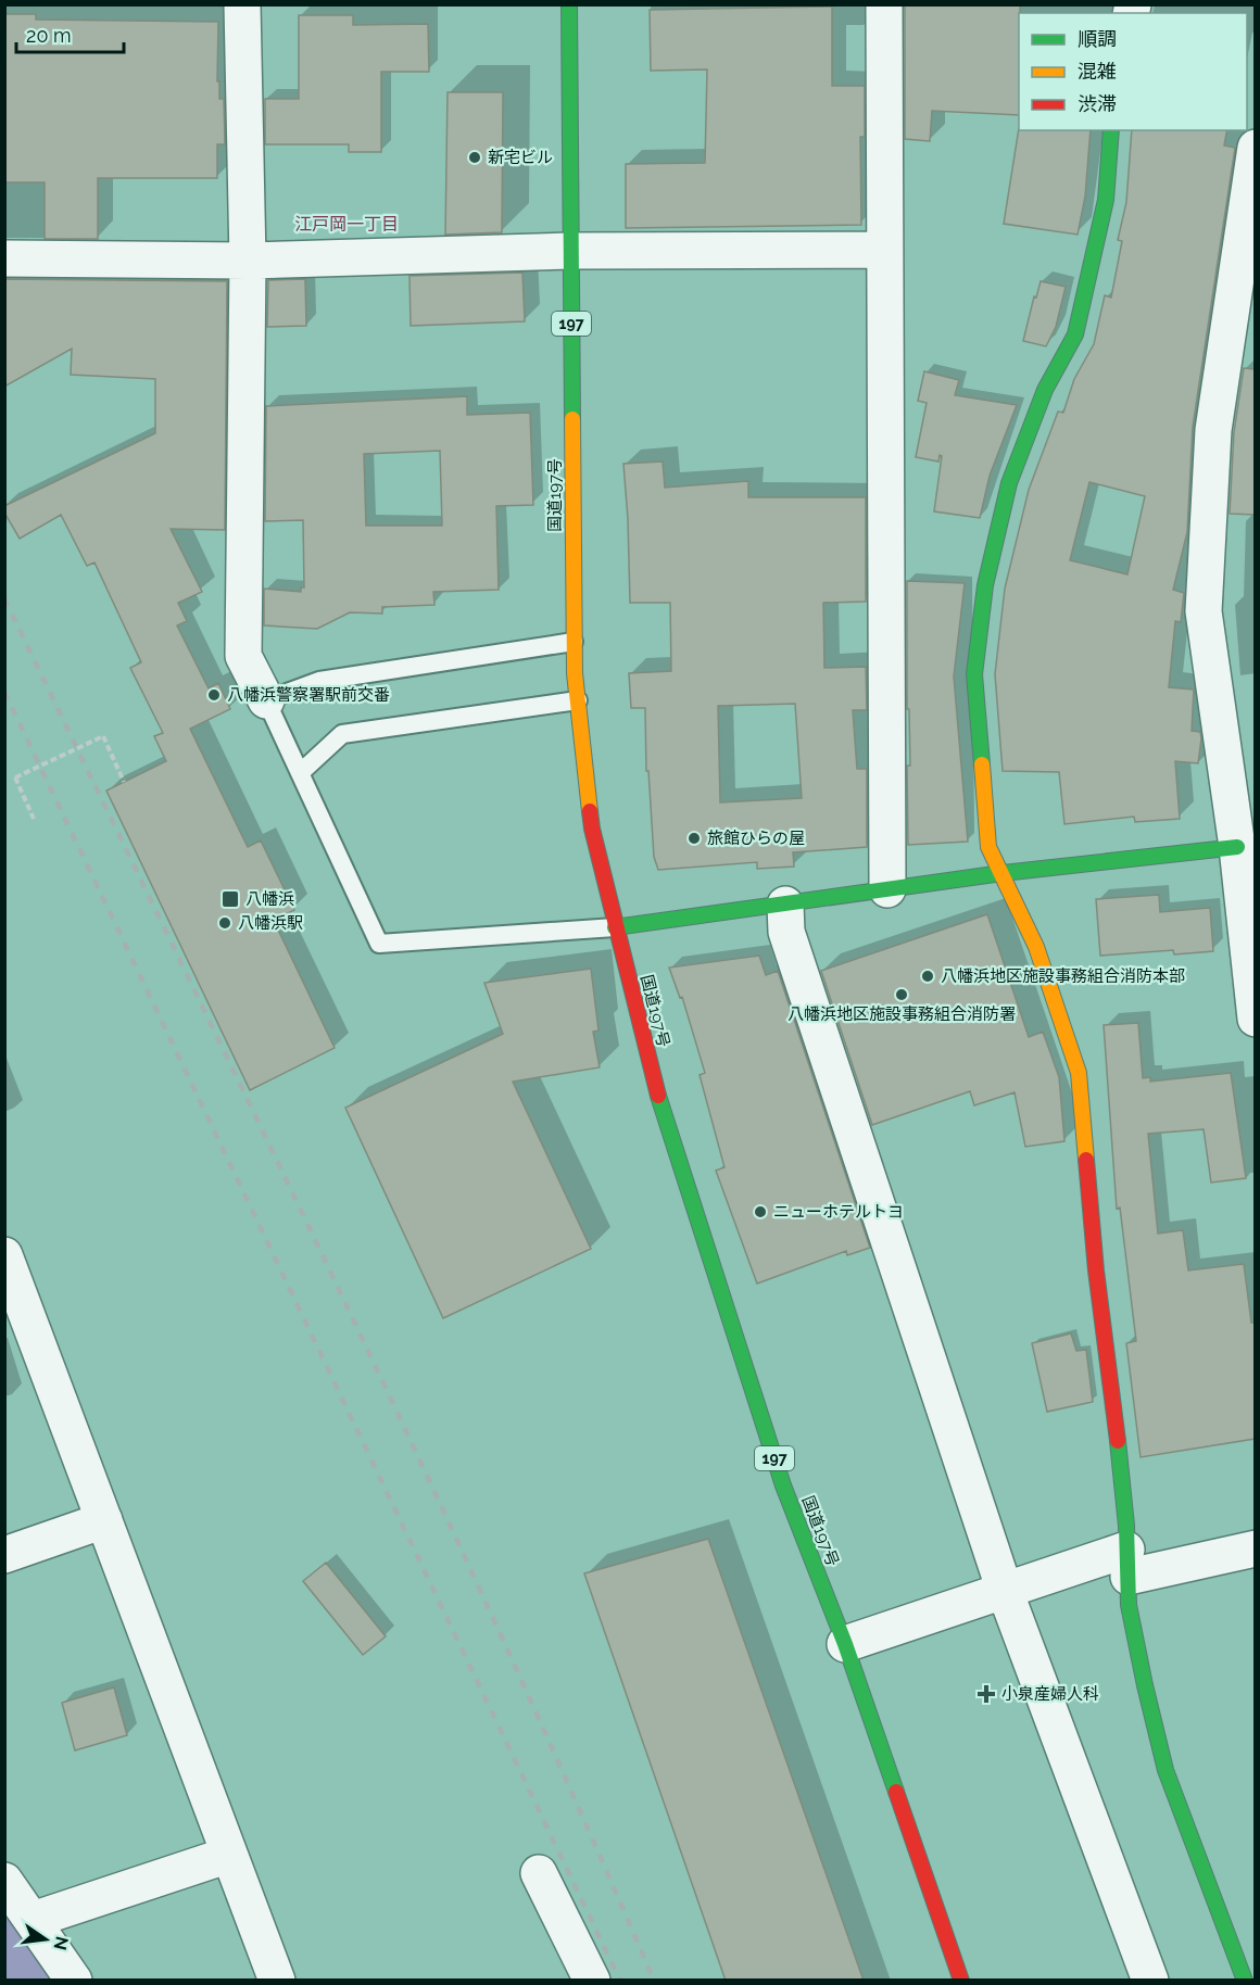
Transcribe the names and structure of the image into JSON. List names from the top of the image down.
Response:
{
  "streets": {
    "main road": ["197", "国道197号"]
  },
  "districts": ["江戸岡一丁目"],
  "places": {
    "other": [
      "新宅ビル",
      "八幡浜警察署駅前交番",
      "旅館ひらの屋",
      "八幡浜駅",
      "八幡浜地区施設事務組合消防本部",
      "八幡浜地区施設事務組合消防署",
      "ニューホテルトヨ"
    ],
    "transit": ["八幡浜"],
    "health": ["小泉産婦人科"]
  },
  "legend": ["順調", "混雑", "渋滞"],
  "scale_bar": "20 m",
  "north": "right"
}
